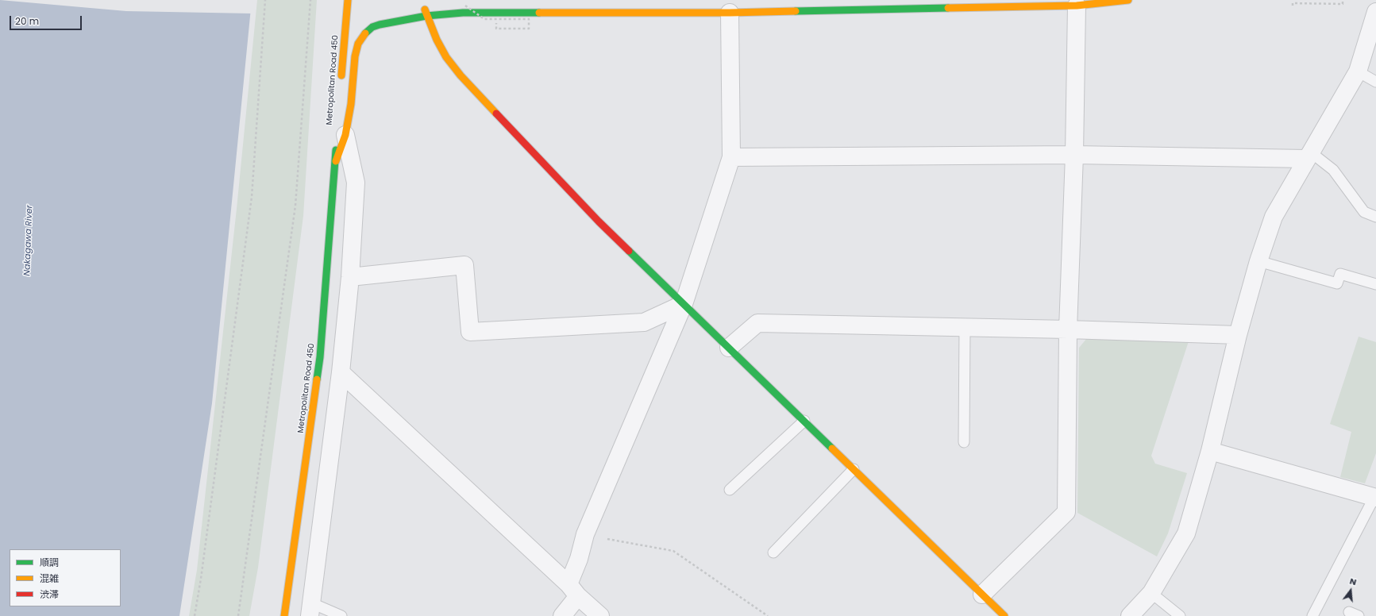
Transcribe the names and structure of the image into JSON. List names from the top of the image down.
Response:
{
  "streets": {
    "street": ["Metropolitan Road 450"]
  },
  "water": ["Nakagawa River"],
  "legend": ["順調", "混雑", "渋滞"],
  "scale_bar": "20 m",
  "north": "top"
}
